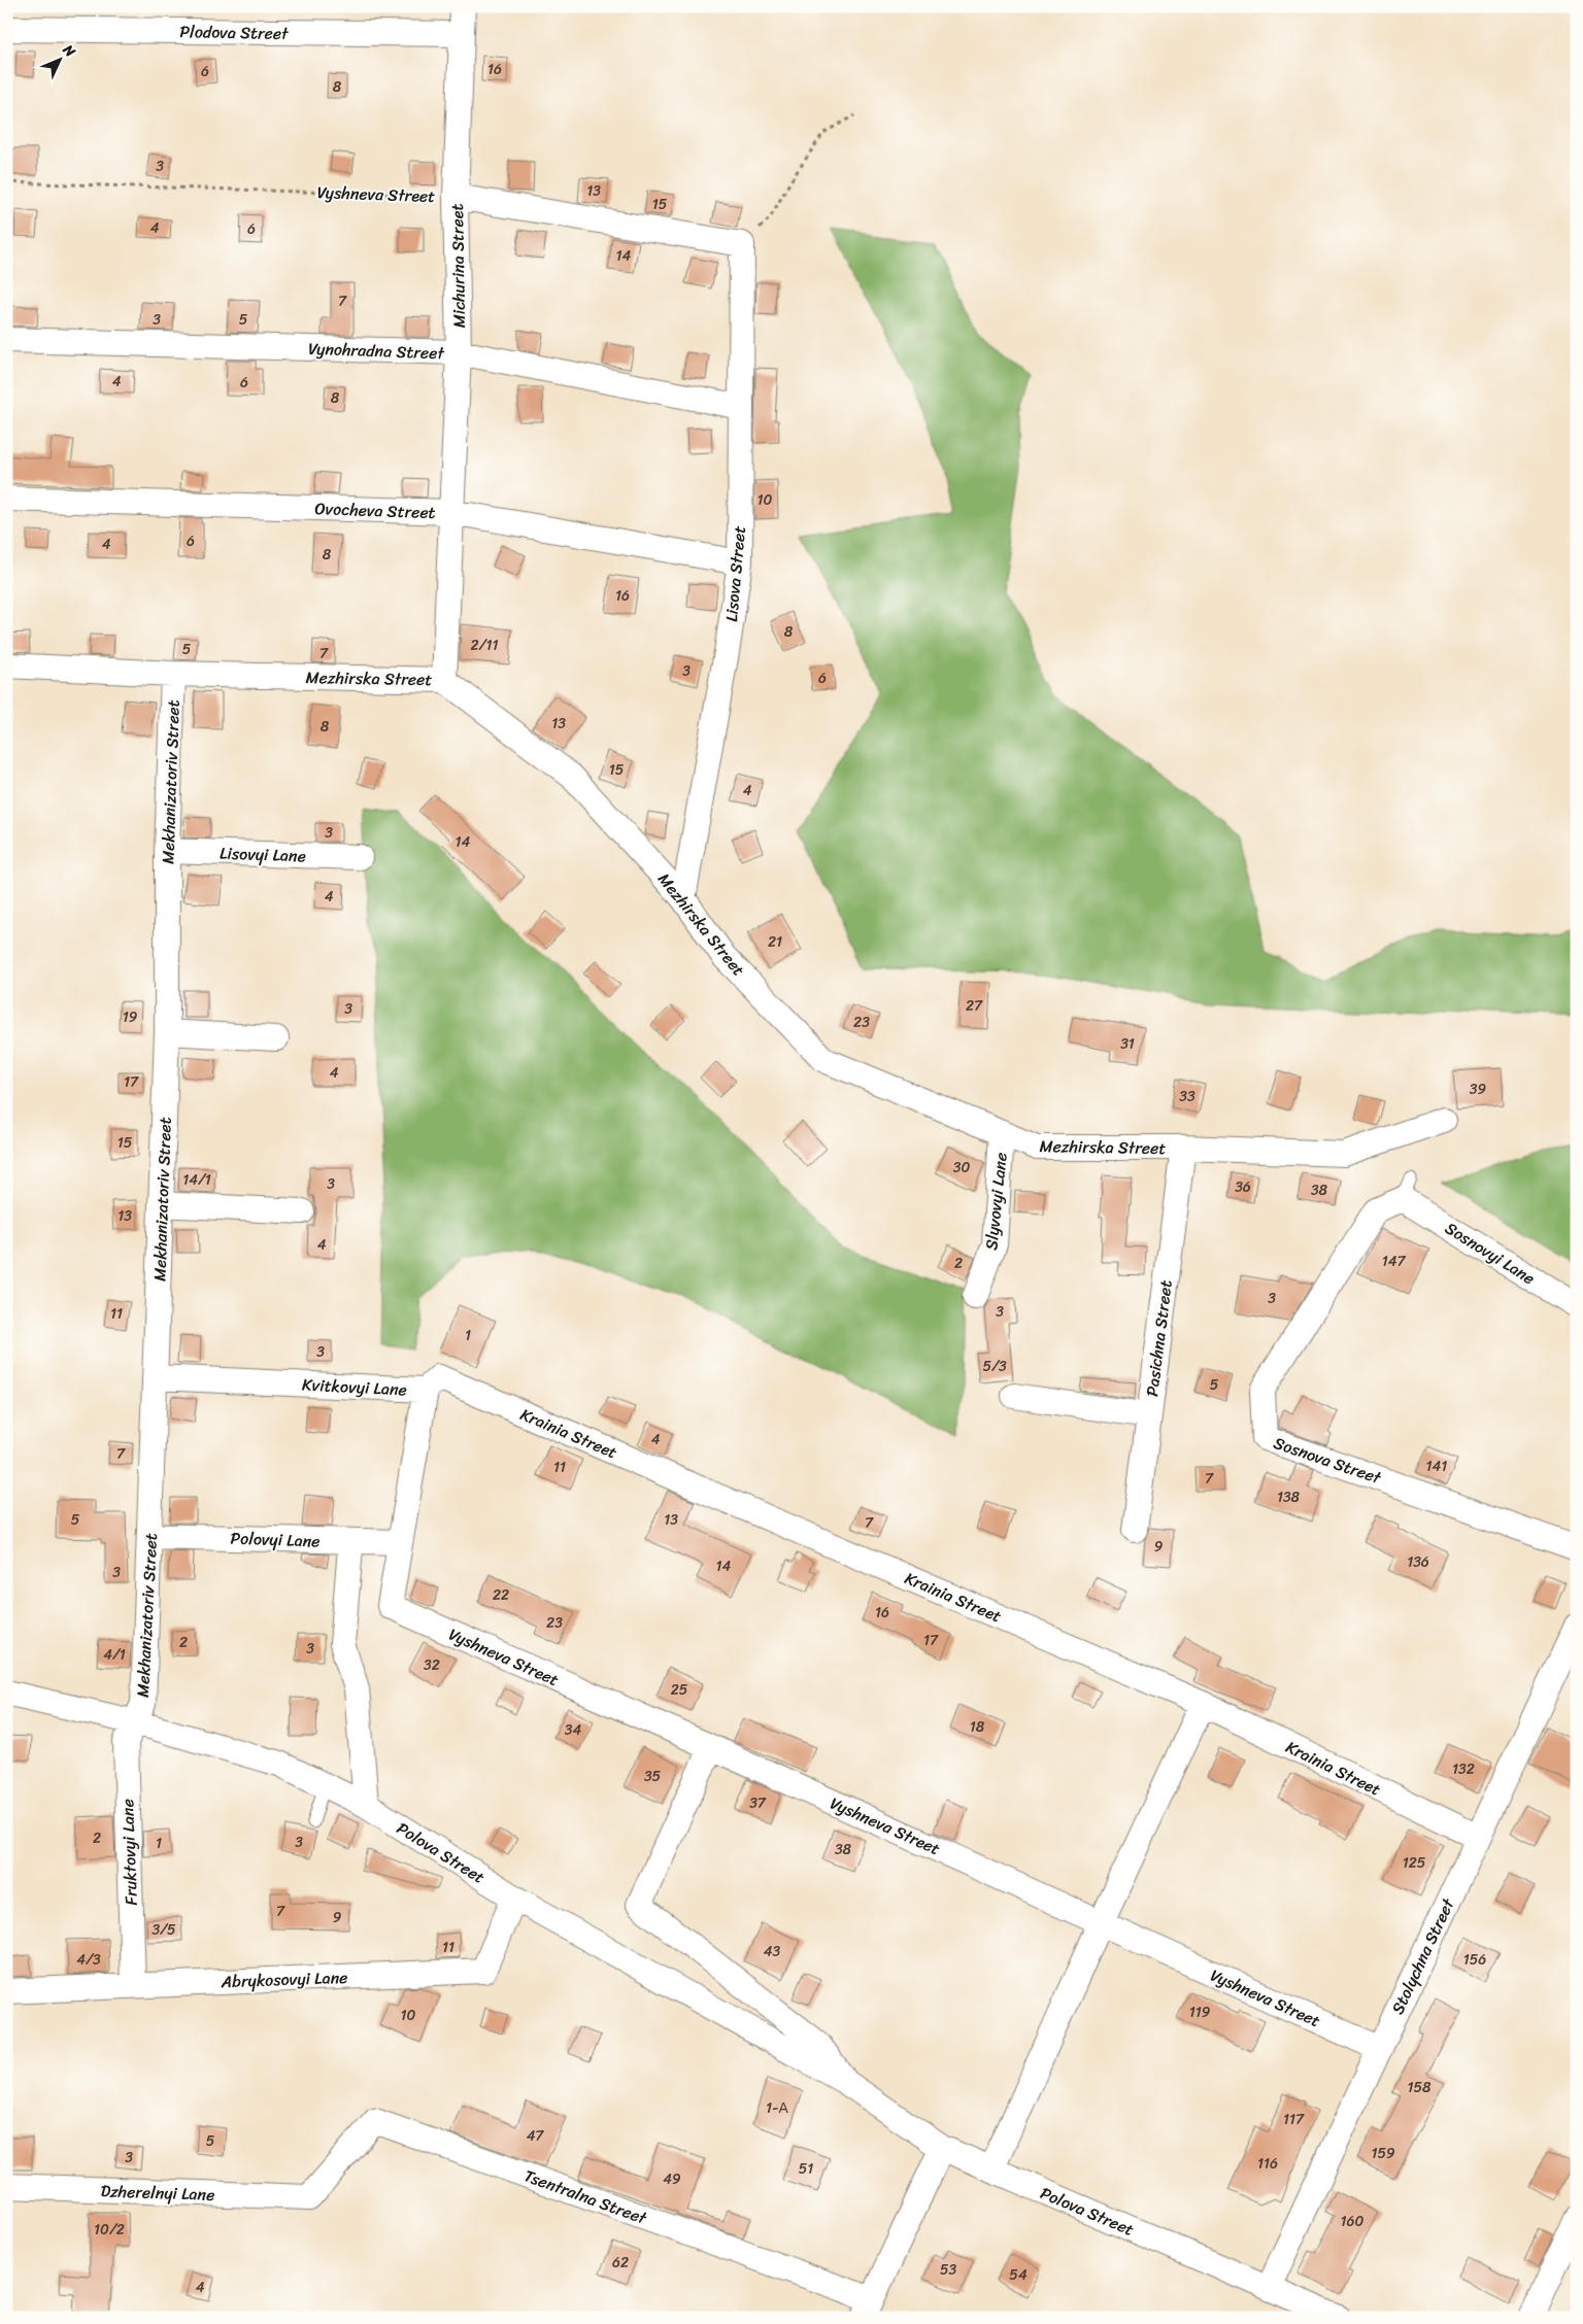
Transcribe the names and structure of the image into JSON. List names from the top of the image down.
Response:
{
  "streets": {
    "street": [
      "Plodova Street",
      "Vyshneva Street",
      "Michurina Street",
      "Vynohradna Street",
      "Ovocheva Street",
      "Lisova Street",
      "Mezhirska Street",
      "Mekhanizatoriv Street",
      "Lisovyi Lane",
      "Slyvovyi Lane",
      "Sosnovyi Lane",
      "Pasichna Street",
      "Kvitkovyi Lane",
      "Krainia Street",
      "Sosnova Street",
      "Polovyi Lane",
      "Fruktovyi Lane",
      "Polova Street",
      "Stolychna Street",
      "Abrykosovyi Lane",
      "Dzherelnyi Lane",
      "Tsentralna Street"
    ]
  },
  "crossings": [
    ["Plodova Street", "Michurina Street"],
    ["Vyshneva Street", "Michurina Street"],
    ["Vyshneva Street", "Lisova Street"],
    ["Vyshneva Street", "Kvitkovyi Lane"],
    ["Vyshneva Street", "Polova Street"],
    ["Vyshneva Street", "Stolychna Street"],
    ["Michurina Street", "Vynohradna Street"],
    ["Michurina Street", "Ovocheva Street"],
    ["Michurina Street", "Mezhirska Street"],
    ["Vynohradna Street", "Lisova Street"],
    ["Ovocheva Street", "Lisova Street"],
    ["Lisova Street", "Mezhirska Street"],
    ["Mezhirska Street", "Mekhanizatoriv Street"],
    ["Mezhirska Street", "Slyvovyi Lane"],
    ["Mezhirska Street", "Pasichna Street"],
    ["Mekhanizatoriv Street", "Lisovyi Lane"],
    ["Mekhanizatoriv Street", "Kvitkovyi Lane"],
    ["Mekhanizatoriv Street", "Polovyi Lane"],
    ["Mekhanizatoriv Street", "Fruktovyi Lane"],
    ["Mekhanizatoriv Street", "Polova Street"],
    ["Sosnovyi Lane", "Sosnova Street"],
    ["Kvitkovyi Lane", "Krainia Street"],
    ["Kvitkovyi Lane", "Polovyi Lane"],
    ["Krainia Street", "Stolychna Street"],
    ["Fruktovyi Lane", "Polova Street"],
    ["Fruktovyi Lane", "Abrykosovyi Lane"],
    ["Polova Street", "Stolychna Street"],
    ["Polova Street", "Abrykosovyi Lane"],
    ["Dzherelnyi Lane", "Tsentralna Street"]
  ],
  "house_numbers": [
    "16",
    "6",
    "8",
    "3",
    "13",
    "15",
    "4",
    "6",
    "14",
    "7",
    "3",
    "5",
    "4",
    "6",
    "8",
    "10",
    "6",
    "4",
    "8",
    "16",
    "8",
    "2/11",
    "5",
    "7",
    "3",
    "6",
    "13",
    "8",
    "15",
    "4",
    "3",
    "14",
    "4",
    "21",
    "27",
    "3",
    "19",
    "23",
    "31",
    "4",
    "17",
    "39",
    "33",
    "15",
    "30",
    "14/1",
    "3",
    "36",
    "38",
    "13",
    "4",
    "147",
    "2",
    "3",
    "3",
    "11",
    "1",
    "3",
    "5/3",
    "5",
    "4",
    "7",
    "141",
    "11",
    "7",
    "138",
    "5",
    "13",
    "7",
    "9",
    "136",
    "14",
    "3",
    "22",
    "16",
    "23",
    "17",
    "2",
    "3",
    "4/1",
    "32",
    "25",
    "18",
    "34",
    "132",
    "35",
    "37",
    "2",
    "3",
    "1",
    "38",
    "125",
    "7",
    "9",
    "3/5",
    "11",
    "43",
    "4/3",
    "156",
    "119",
    "10",
    "158",
    "1-А",
    "117",
    "47",
    "5",
    "159",
    "3",
    "116",
    "51",
    "49",
    "160",
    "10/2",
    "62",
    "53",
    "54",
    "4"
  ],
  "north": "top right"
}
